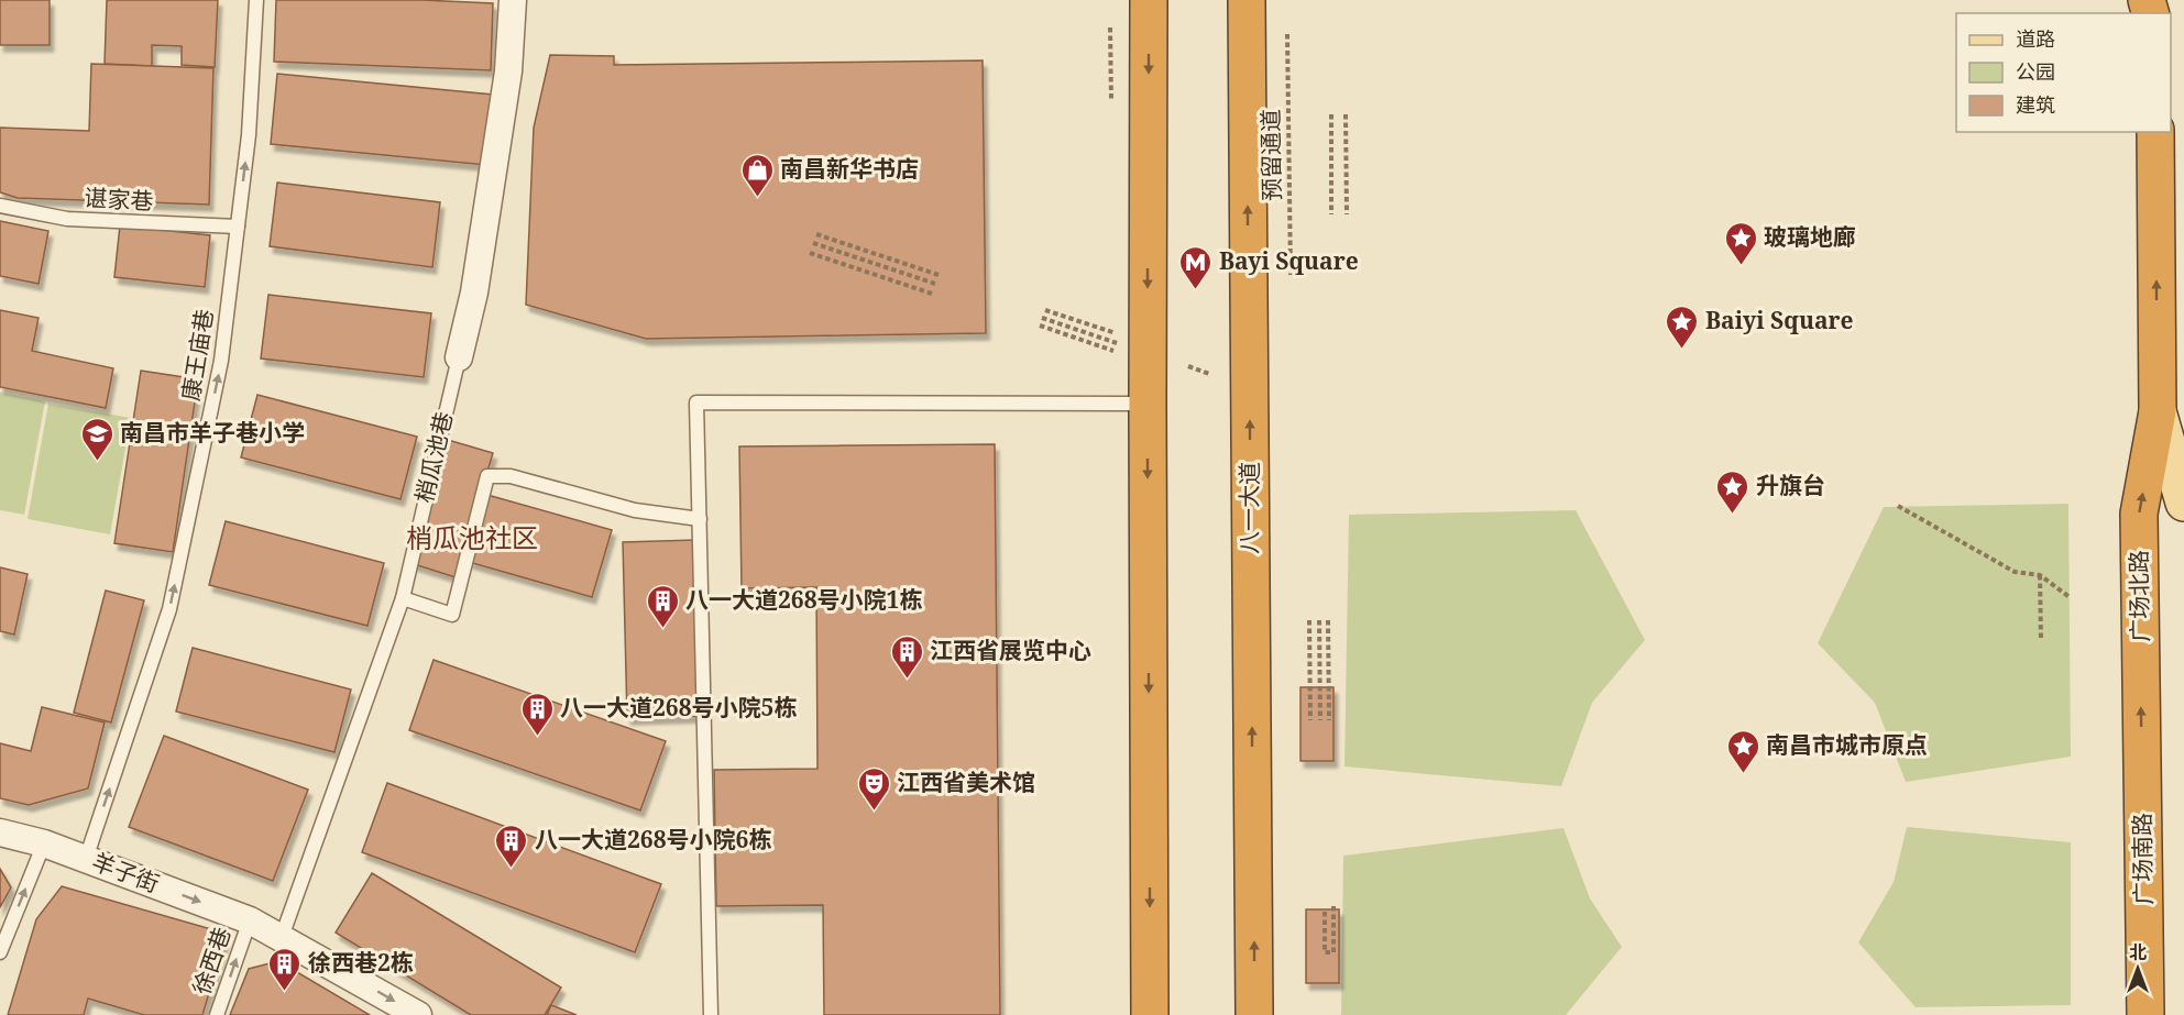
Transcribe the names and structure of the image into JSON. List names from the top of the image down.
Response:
{
  "streets": {
    "highway": ["八一大道", "广场北路", "广场南路"],
    "street": ["梢瓜池巷", "羊子街"],
    "lane": ["谌家巷", "康王庙巷", "徐西巷"],
    "path": ["预留通道"]
  },
  "crossings": [
    ["谌家巷", "康王庙巷"],
    ["康王庙巷", "羊子街"],
    ["梢瓜池巷", "羊子街"],
    ["广场北路", "广场南路"],
    ["羊子街", "徐西巷"]
  ],
  "one_way": [
    "康王庙巷",
    "广场北路",
    "羊子街",
    "徐西巷"
  ],
  "districts": ["梢瓜池社区"],
  "places": {
    "shop": ["南昌新华书店"],
    "place": [
      "玻璃地廊",
      "Baiyi Square",
      "升旗台",
      "南昌市城市原点"
    ],
    "metro station": ["Bayi Square"],
    "school or university": ["南昌市羊子巷小学"],
    "building": [
      "八一大道268号小院1栋",
      "江西省展览中心",
      "八一大道268号小院5栋",
      "八一大道268号小院6栋",
      "徐西巷2栋"
    ],
    "theatre": ["江西省美术馆"]
  },
  "legend": ["道路", "公园", "建筑"],
  "north": "top"
}
